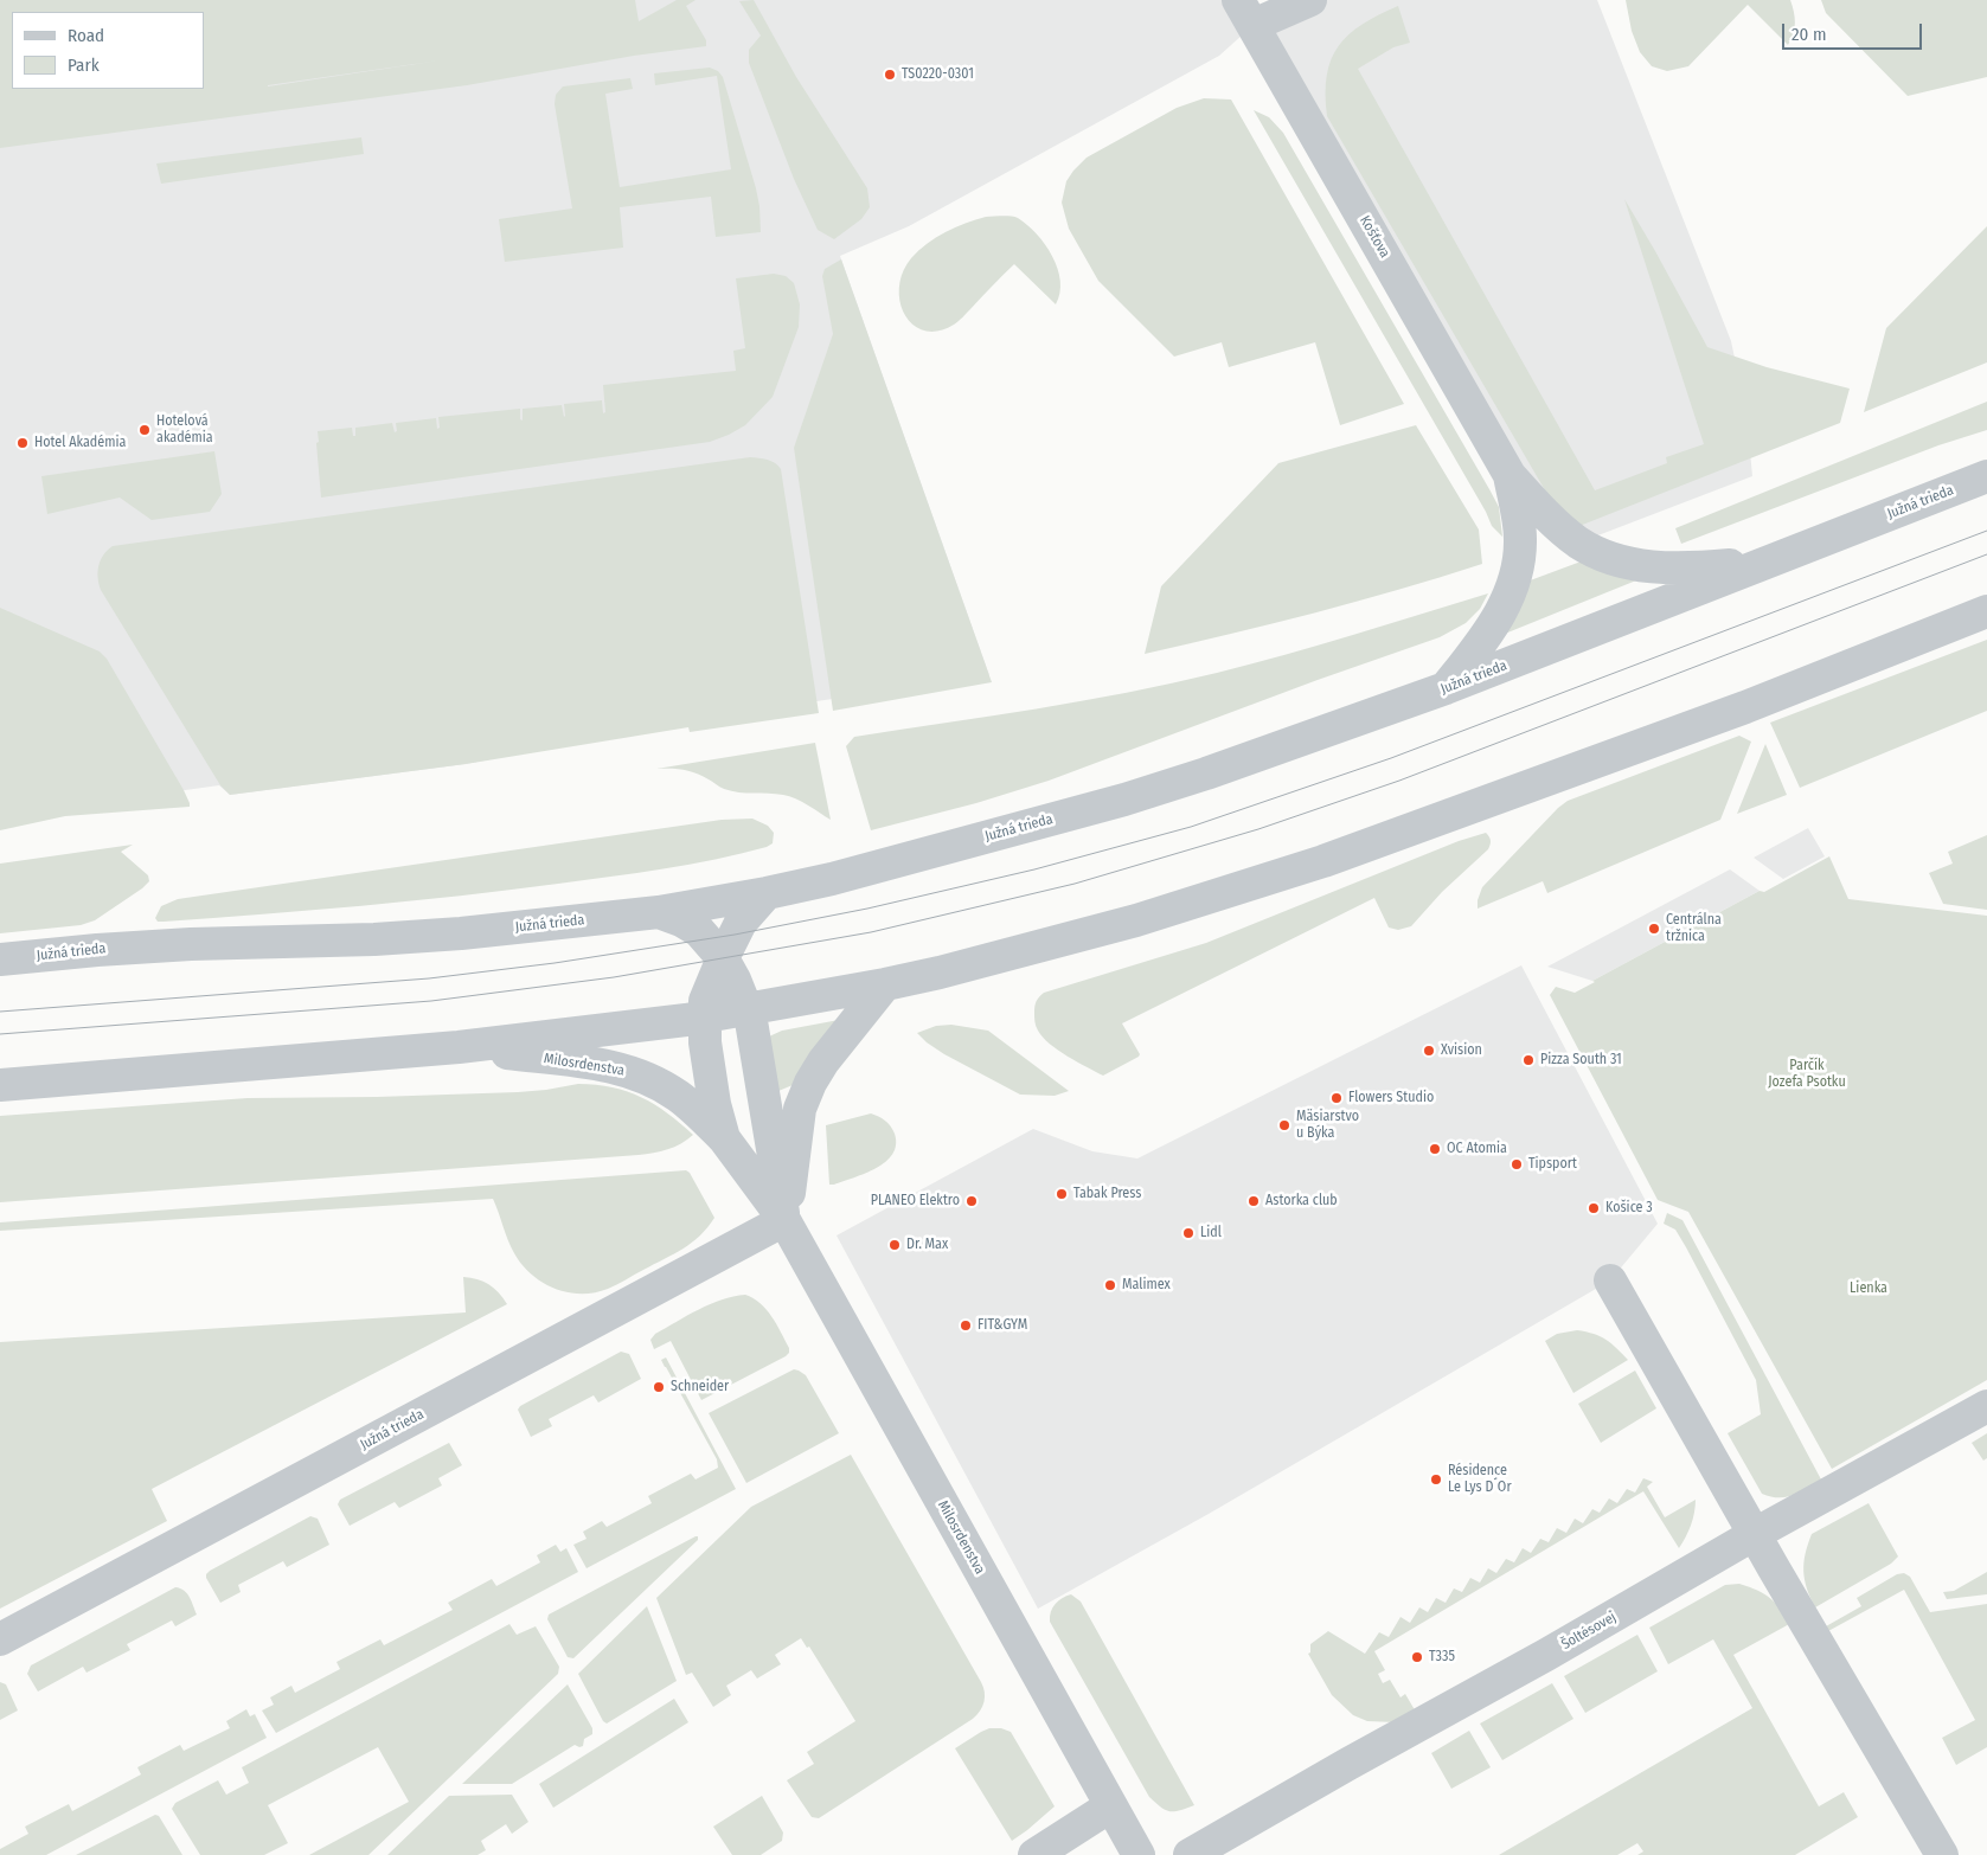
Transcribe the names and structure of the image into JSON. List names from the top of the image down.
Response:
{
  "streets": {
    "street": [
      "Košťova",
      "Južná trieda",
      "Milosrdenstva",
      "Šoltésovej"
    ]
  },
  "crossings": [
    ["Južná trieda", "Milosrdenstva"]
  ],
  "parks": ["Parčík Jozefa Psotku", "Lienka"],
  "places": [
    "TS0220-0301",
    "Hotelová akadémia",
    "Hotel Akadémia",
    "Centrálna tržnica",
    "Xvision",
    "Pizza South 31",
    "Flowers Studio",
    "Mäsiarstvo u Býka",
    "OC Atomia",
    "Tipsport",
    "Tabak Press",
    "PLANEO Elektro",
    "Astorka club",
    "Košice 3",
    "Lidl",
    "Dr. Max",
    "Malimex",
    "FIT&GYM",
    "Schneider",
    "Résidence Le Lys D´Or",
    "T335"
  ],
  "legend": ["Road", "Park"],
  "scale_bar": "20 m"
}
